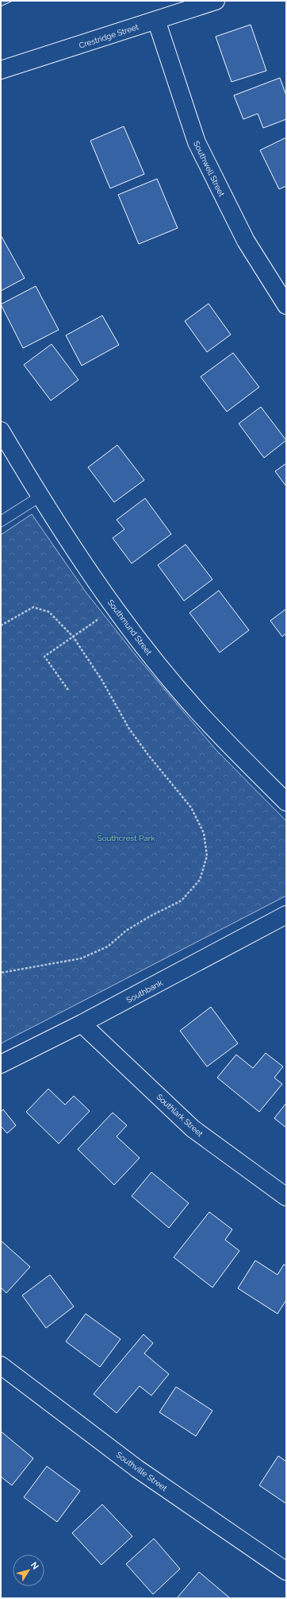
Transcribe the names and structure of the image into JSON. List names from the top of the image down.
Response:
{
  "streets": {
    "street": [
      "Crestridge Street",
      "Southwell Street",
      "Southmund Street",
      "Southbank",
      "Southlark Street",
      "Southville Street"
    ]
  },
  "crossings": [
    ["Crestridge Street", "Southwell Street"],
    ["Southbank", "Southlark Street"]
  ],
  "parks": ["Southcrest Park"],
  "north": "top right"
}
